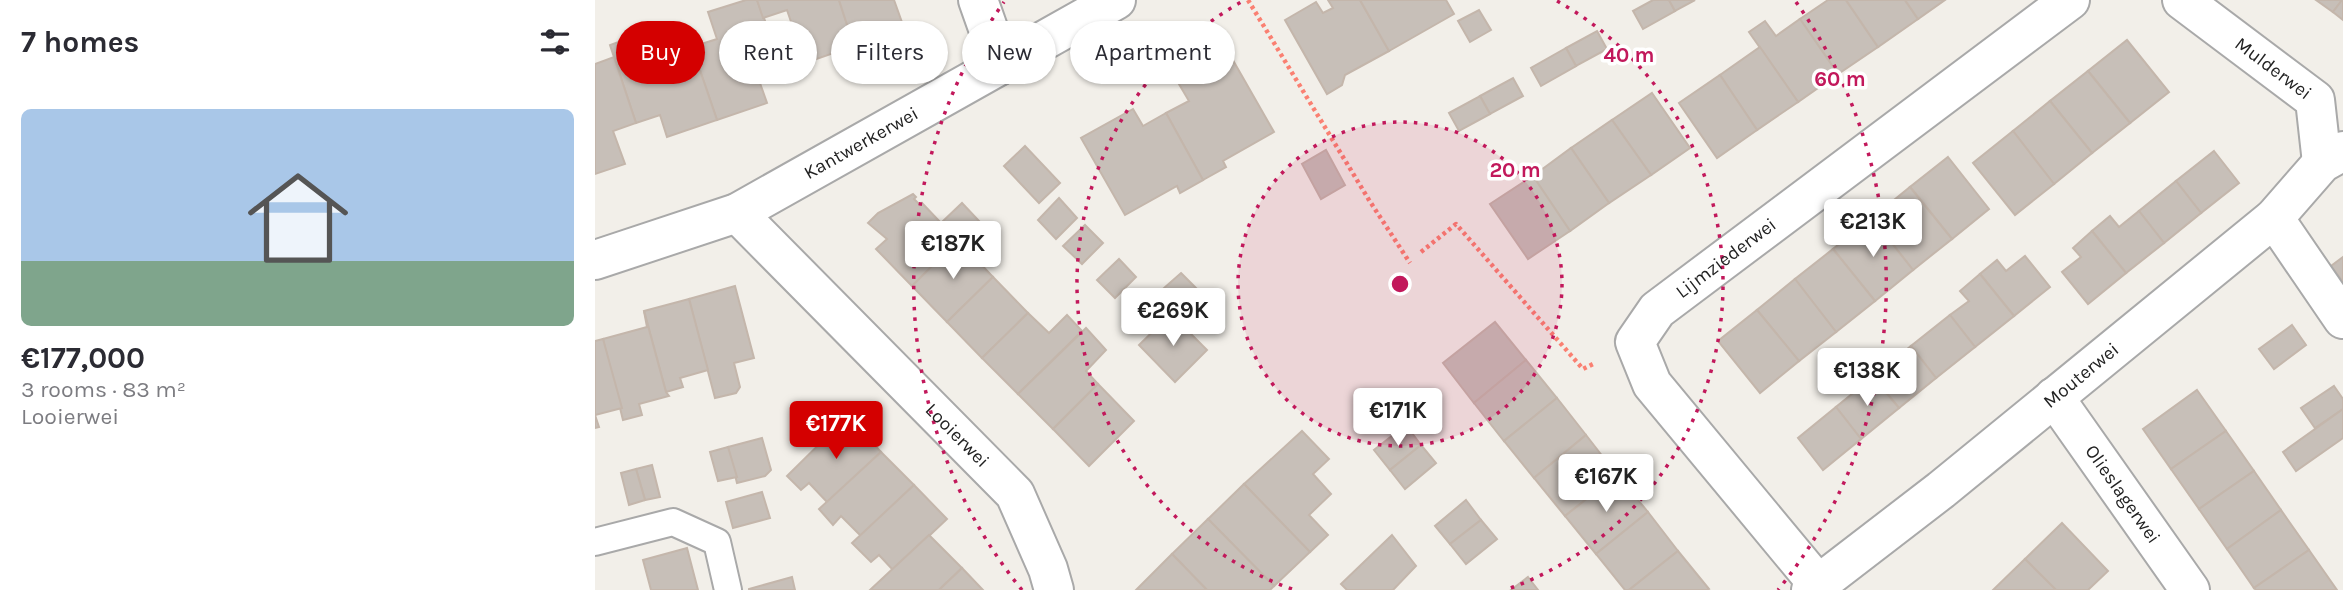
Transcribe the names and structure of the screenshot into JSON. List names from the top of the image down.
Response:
{
  "streets": {
    "street": [
      "Mulderwei",
      "Kantwerkerwei",
      "Lijmziederwei",
      "Mouterwei",
      "Looierwei",
      "Olieslagerwei"
    ]
  },
  "crossings": [
    ["Mulderwei", "Mouterwei"],
    ["Kantwerkerwei", "Looierwei"],
    ["Mouterwei", "Olieslagerwei"]
  ],
  "page": {
    "heading": "7 homes",
    "chip": [
      "Buy",
      "Rent",
      "Filters",
      "New",
      "Apartment"
    ],
    "list": [
      {
        "name": "€177,000",
        "note": "3 rooms · 83 m² · Looierwei"
      }
    ],
    "price": [
      "€213K",
      "€187K",
      "€269K",
      "€138K",
      "€171K",
      "€177K",
      "€167K"
    ]
  },
  "rings": ["40 m", "60 m", "20 m"]
}
